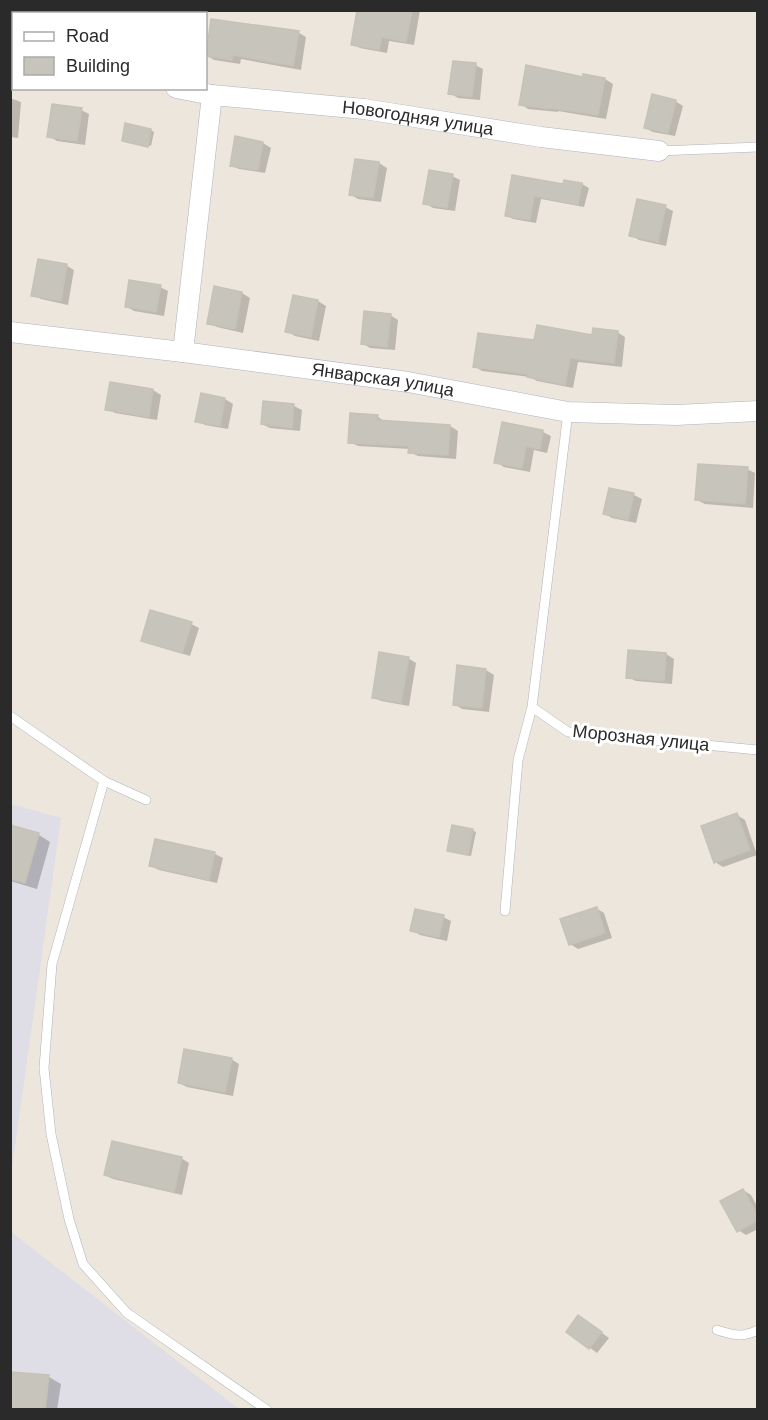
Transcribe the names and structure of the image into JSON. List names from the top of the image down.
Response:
{
  "streets": {
    "street": ["Новогодняя улица", "Январская улица"],
    "lane": ["Морозная улица"]
  },
  "legend": ["Road", "Building"]
}
